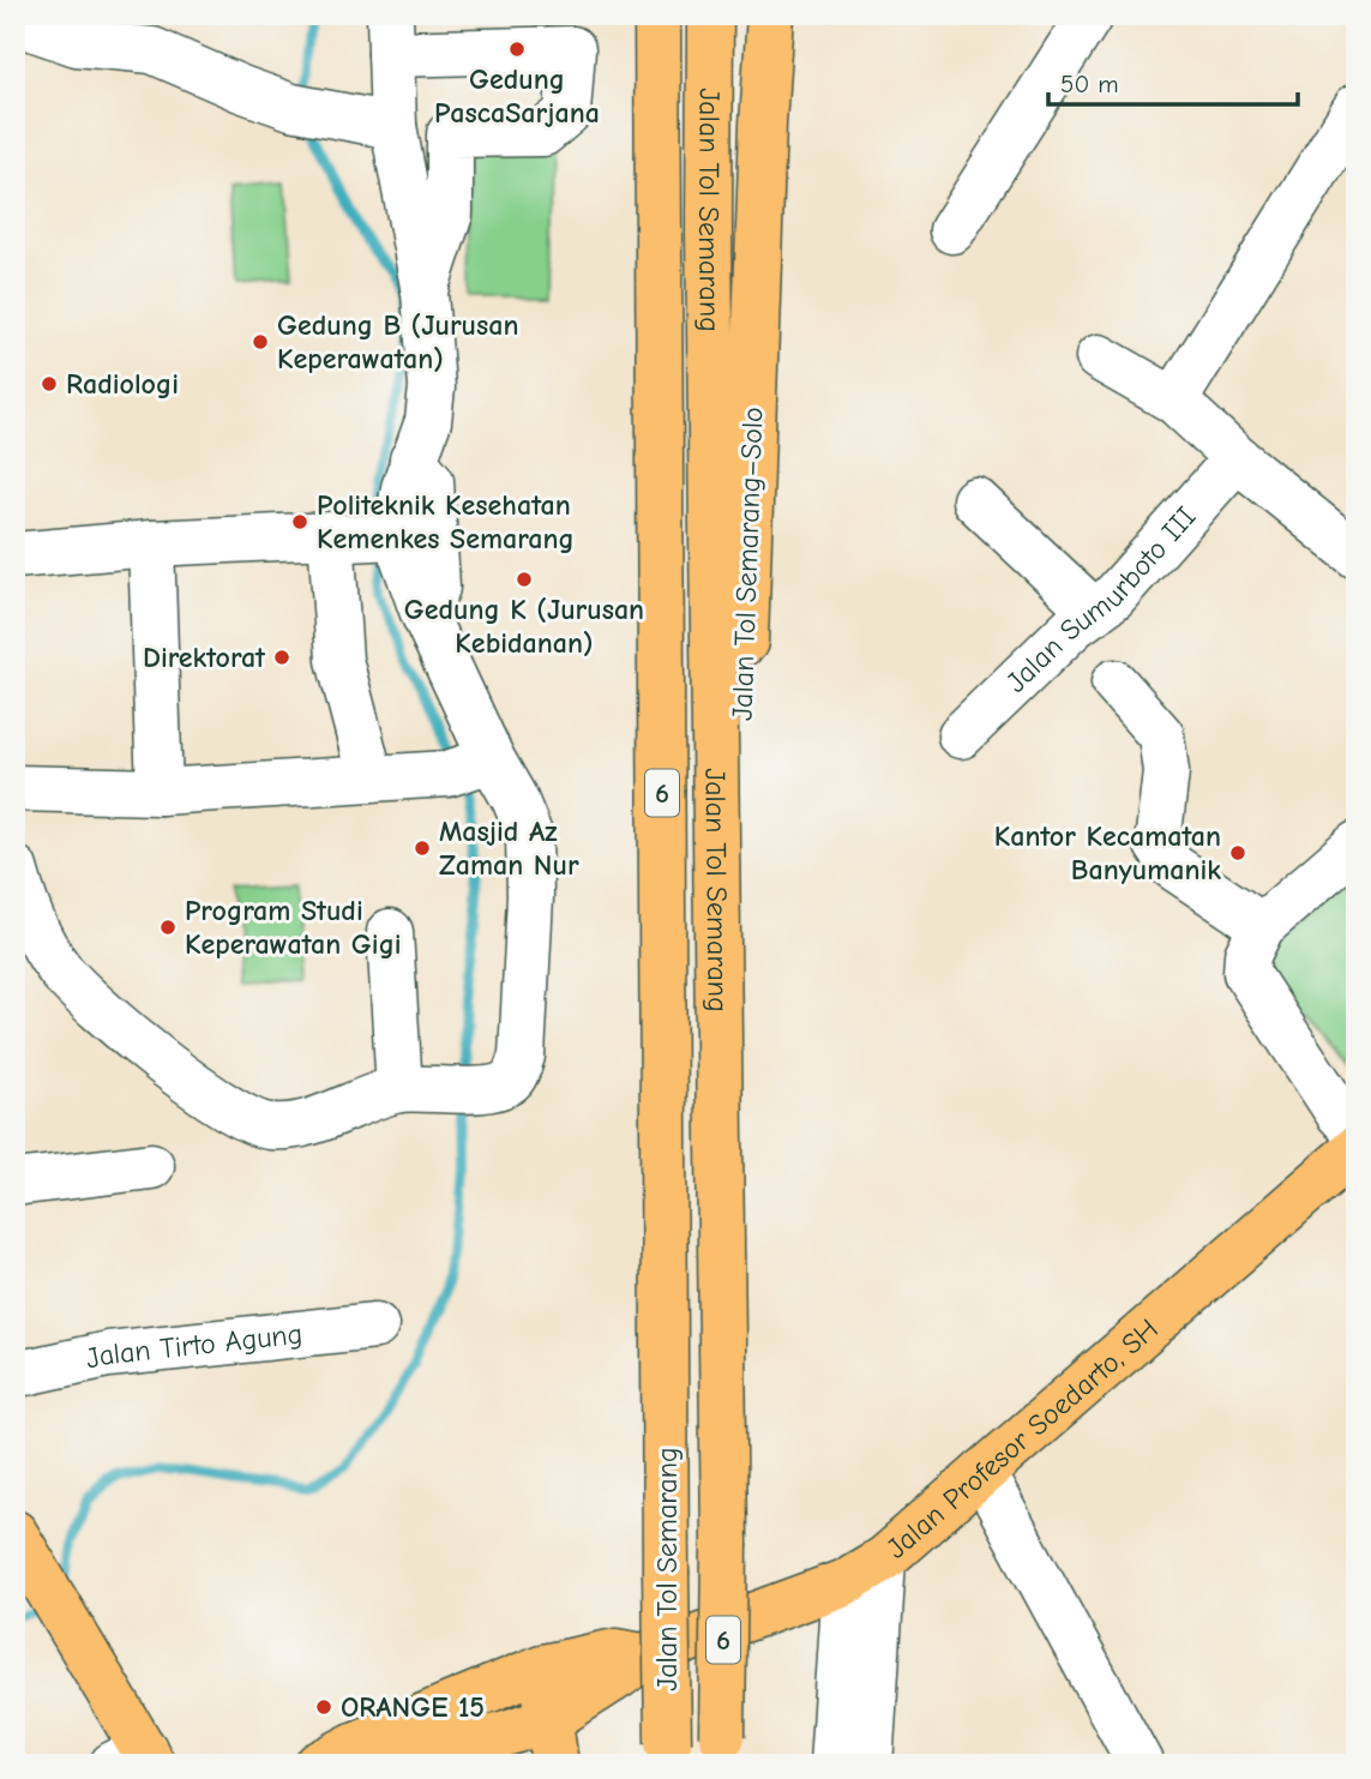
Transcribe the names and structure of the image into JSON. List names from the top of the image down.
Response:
{
  "streets": {
    "main road": [
      "Jalan Tol Semarang",
      "Jalan Tol Semarang–Solo",
      "6",
      "Jalan Profesor Soedarto, SH"
    ],
    "street": ["Jalan Sumurboto III", "Jalan Tirto Agung"]
  },
  "crossings": [
    ["Jalan Tol Semarang", "Jalan Tol Semarang–Solo"]
  ],
  "places": [
    "Gedung PascaSarjana",
    "Gedung B (Jurusan Keperawatan)",
    "Radiologi",
    "Politeknik Kesehatan Kemenkes Semarang",
    "Gedung K (Jurusan Kebidanan)",
    "Direktorat",
    "Masjid Az Zaman Nur",
    "Kantor Kecamatan Banyumanik",
    "Program Studi Keperawatan Gigi",
    "ORANGE 15"
  ],
  "scale_bar": "50 m"
}
